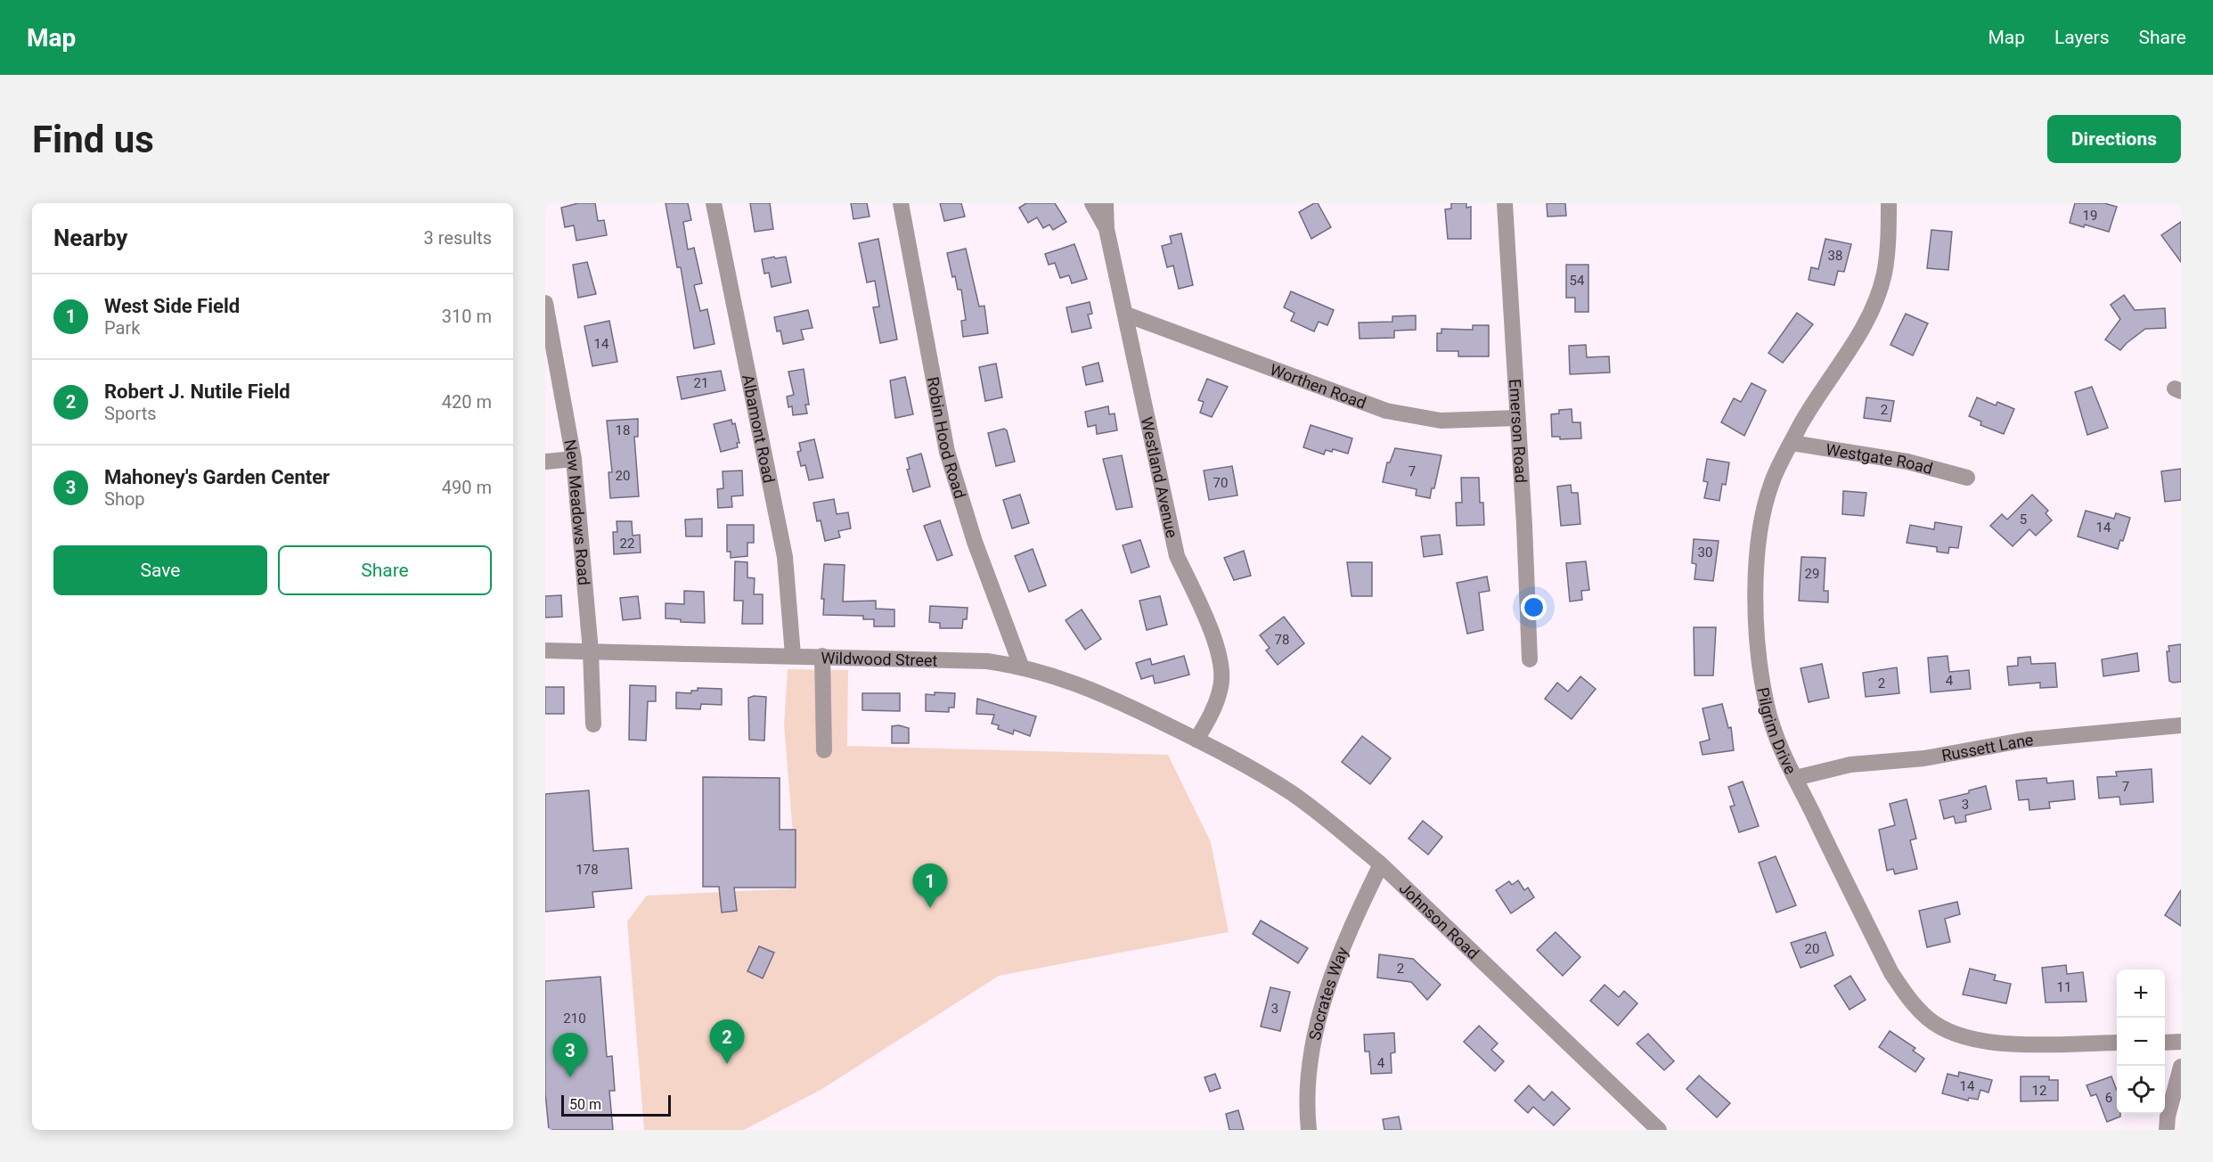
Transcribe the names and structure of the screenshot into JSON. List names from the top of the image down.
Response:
{
  "streets": {
    "street": [
      "Worthen Road",
      "Albamont Road",
      "Emerson Road",
      "Robin Hood Road",
      "Westgate Road",
      "Westland Avenue",
      "New Meadows Road",
      "Wildwood Street",
      "Pilgrim Drive",
      "Russett Lane",
      "Johnson Road",
      "Socrates Way"
    ]
  },
  "crossings": [
    ["Worthen Road", "Emerson Road"],
    ["Worthen Road", "Westland Avenue"],
    ["Albamont Road", "Wildwood Street"],
    ["Robin Hood Road", "Wildwood Street"],
    ["Westgate Road", "Pilgrim Drive"],
    ["Westland Avenue", "Wildwood Street"],
    ["Westland Avenue", "Johnson Road"],
    ["New Meadows Road", "Wildwood Street"],
    ["Wildwood Street", "Johnson Road"],
    ["Pilgrim Drive", "Russett Lane"],
    ["Johnson Road", "Socrates Way"]
  ],
  "house_numbers": [
    "19",
    "38",
    "54",
    "14",
    "21",
    "2",
    "18",
    "7",
    "20",
    "70",
    "5",
    "14",
    "22",
    "30",
    "29",
    "78",
    "4",
    "2",
    "7",
    "3",
    "178",
    "20",
    "2",
    "11",
    "3",
    "210",
    "4",
    "14",
    "12",
    "6"
  ],
  "scale_bar": "50 m",
  "page": {
    "header": "Map",
    "nav": ["Map", "Layers", "Share"],
    "buttons": [
      "Directions",
      ["Save", "Share"]
    ],
    "title": "Find us",
    "heading": ["Nearby", "3 results"],
    "list": [
      {
        "mark": "1",
        "name": "West Side Field",
        "note": "Park",
        "value": "310 m"
      },
      {
        "mark": "2",
        "name": "Robert J. Nutile Field",
        "note": "Sports",
        "value": "420 m"
      },
      {
        "mark": "3",
        "name": "Mahoney's Garden Center",
        "note": "Shop",
        "value": "490 m"
      }
    ],
    "pins": ["1", "2", "3"],
    "map_buttons": ["+", "−"],
    "scale": "50 m"
  }
}
